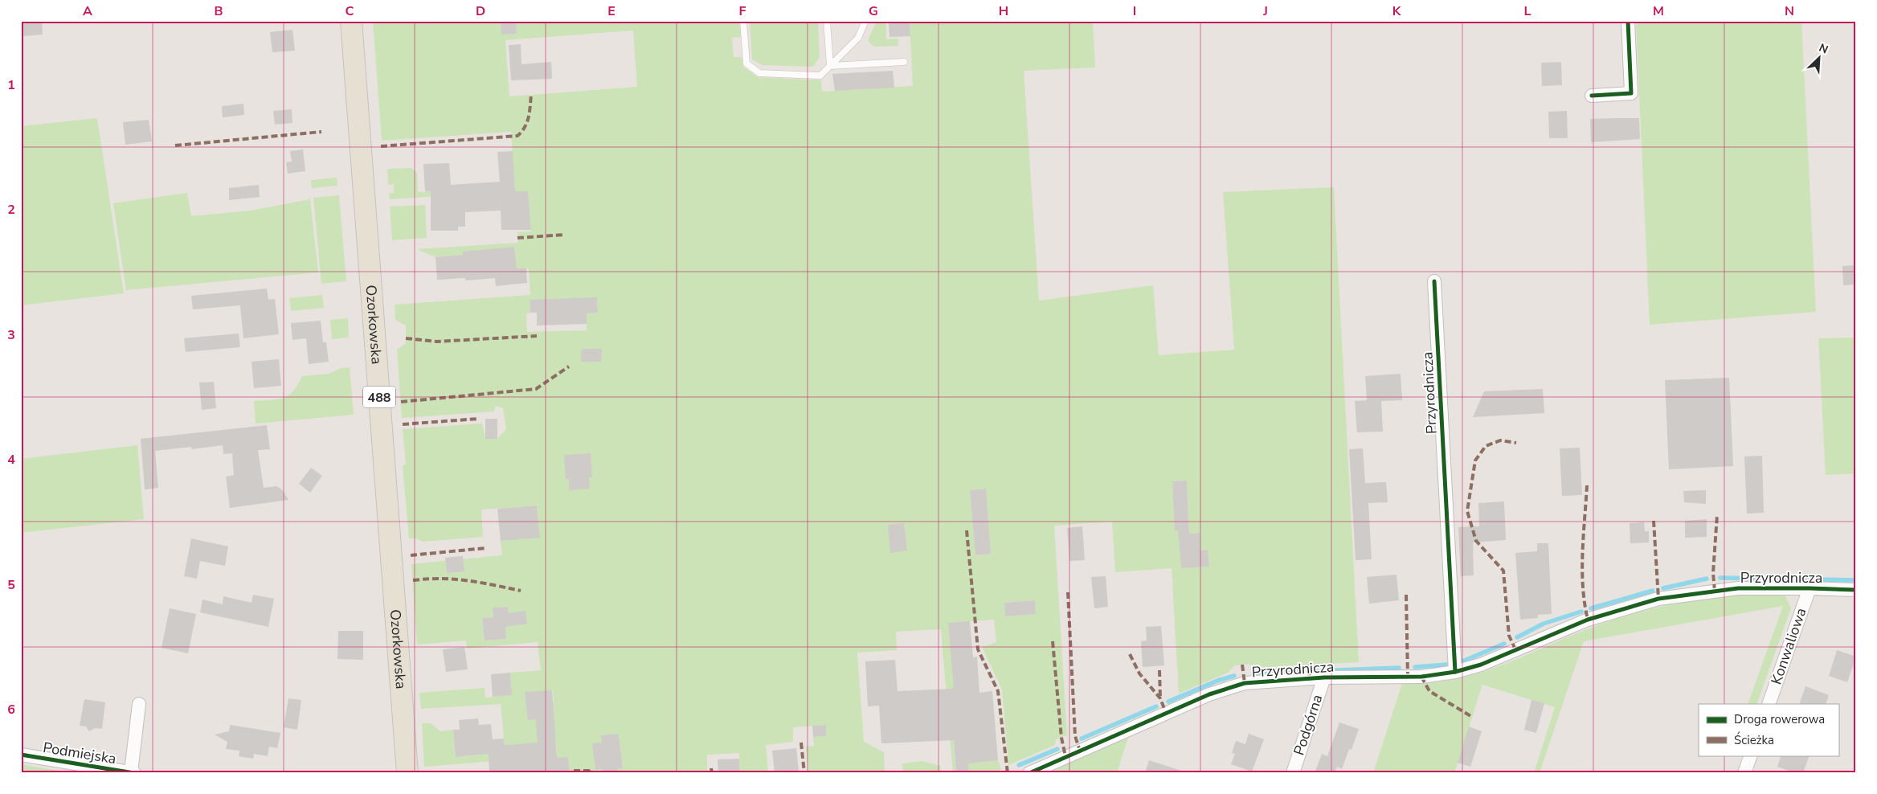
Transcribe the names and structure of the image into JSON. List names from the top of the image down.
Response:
{
  "streets": {
    "main road": ["Ozorkowska", "488"],
    "street": [
      "Przyrodnicza",
      "Konwaliowa",
      "Podgórna",
      "Podmiejska"
    ]
  },
  "crossings": [
    ["Przyrodnicza", "Konwaliowa"],
    ["Przyrodnicza", "Podgórna"]
  ],
  "legend": ["Droga rowerowa", "Ścieżka"],
  "north": "top right",
  "grid": {
    "columns": [
      "A",
      "B",
      "C",
      "D",
      "E",
      "F",
      "G",
      "H",
      "I",
      "J",
      "K",
      "L",
      "M",
      "N"
    ],
    "rows": [
      "1",
      "2",
      "3",
      "4",
      "5",
      "6"
    ]
  }
}
